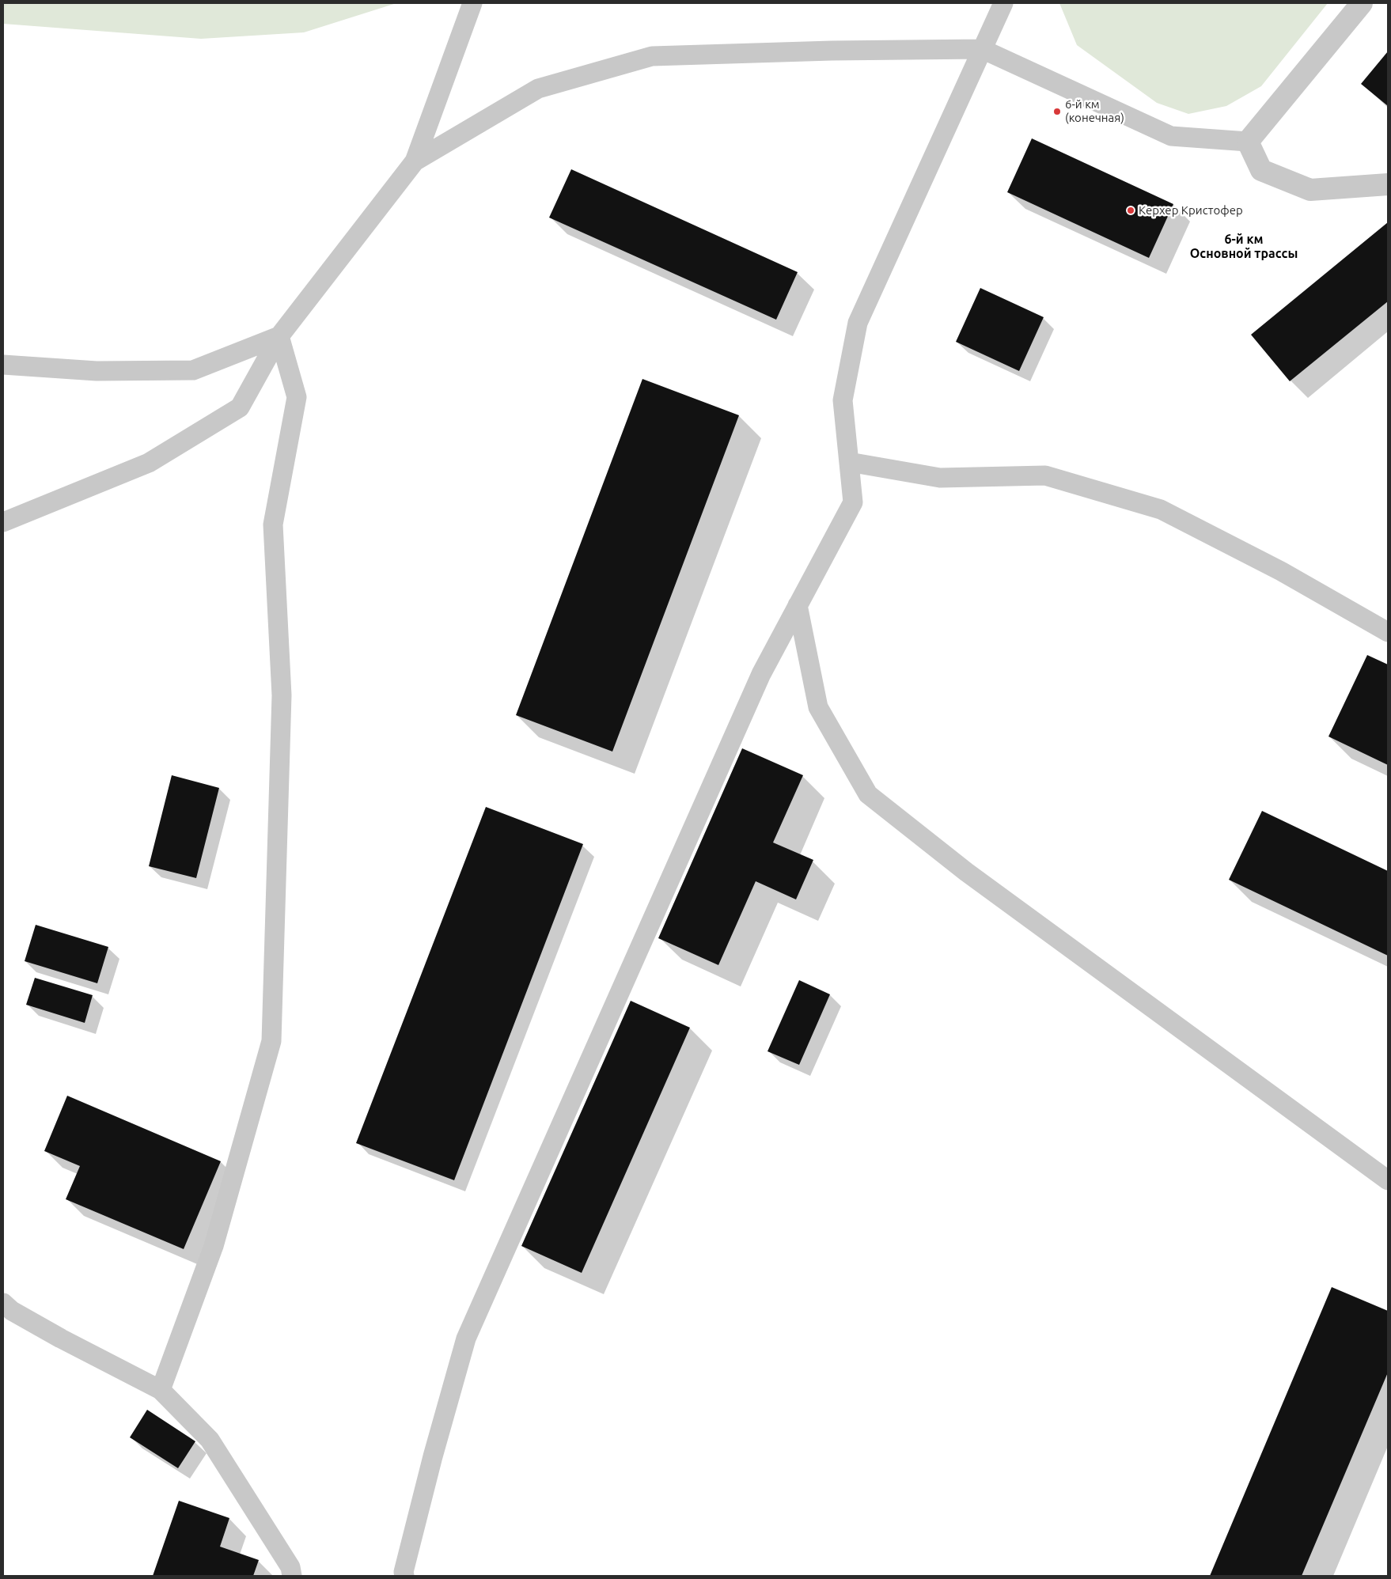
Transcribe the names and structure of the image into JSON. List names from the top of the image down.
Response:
{
  "districts": ["6-й км Основной трассы"],
  "places": ["6-й км (конечная)", "Керхер Кристофер"]
}
